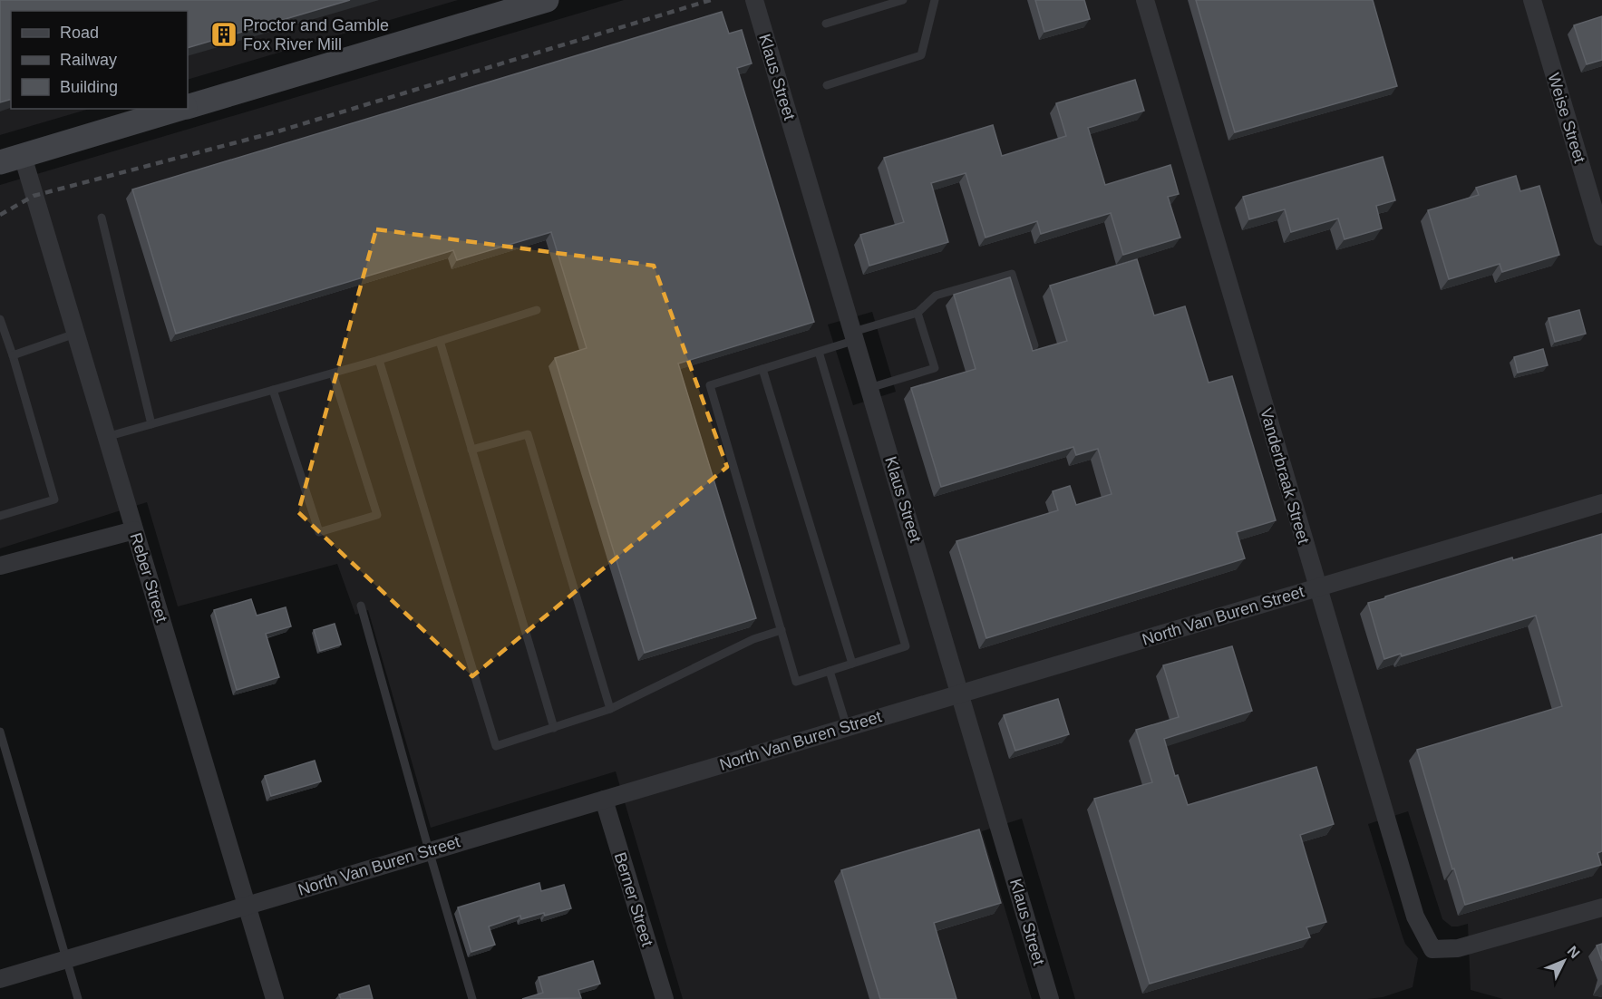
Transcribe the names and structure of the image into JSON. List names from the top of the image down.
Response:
{
  "streets": {
    "street": [
      "Klaus Street",
      "Weise Street",
      "Vanderbraak Street",
      "Reber Street",
      "North Van Buren Street",
      "Berner Street"
    ]
  },
  "crossings": [
    ["Klaus Street", "North Van Buren Street"],
    ["Vanderbraak Street", "North Van Buren Street"],
    ["Reber Street", "North Van Buren Street"],
    ["North Van Buren Street", "Berner Street"]
  ],
  "places": {
    "building": ["Proctor and Gamble Fox River Mill"]
  },
  "legend": ["Road", "Railway", "Building"],
  "north": "top right"
}
